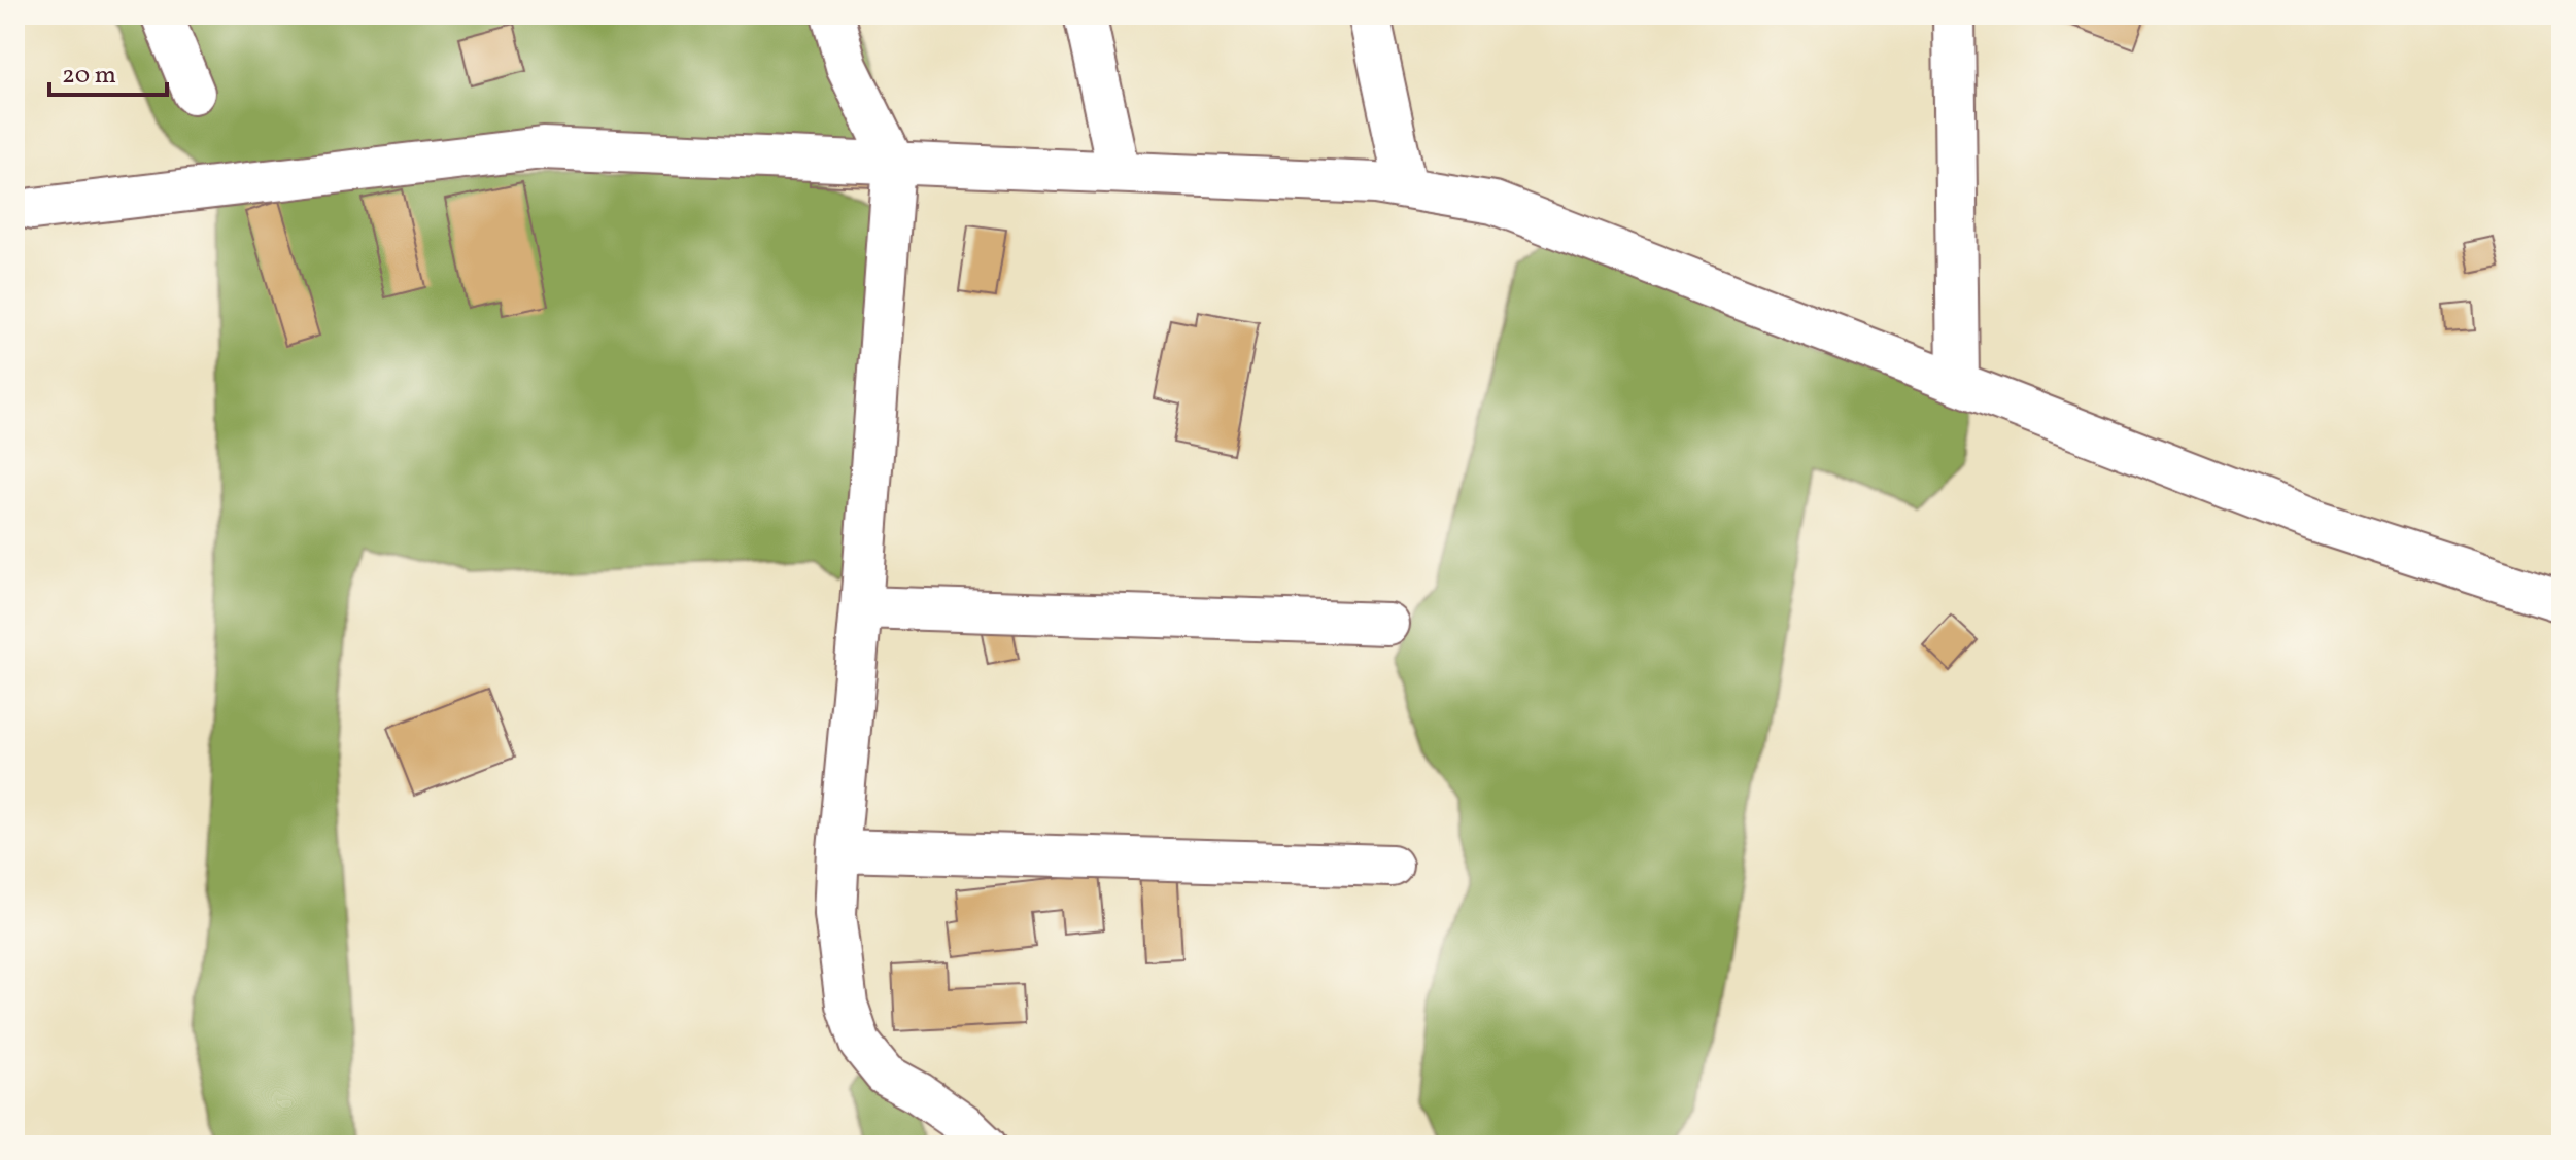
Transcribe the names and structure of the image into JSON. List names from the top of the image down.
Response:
{
  "scale_bar": "20 m"
}
